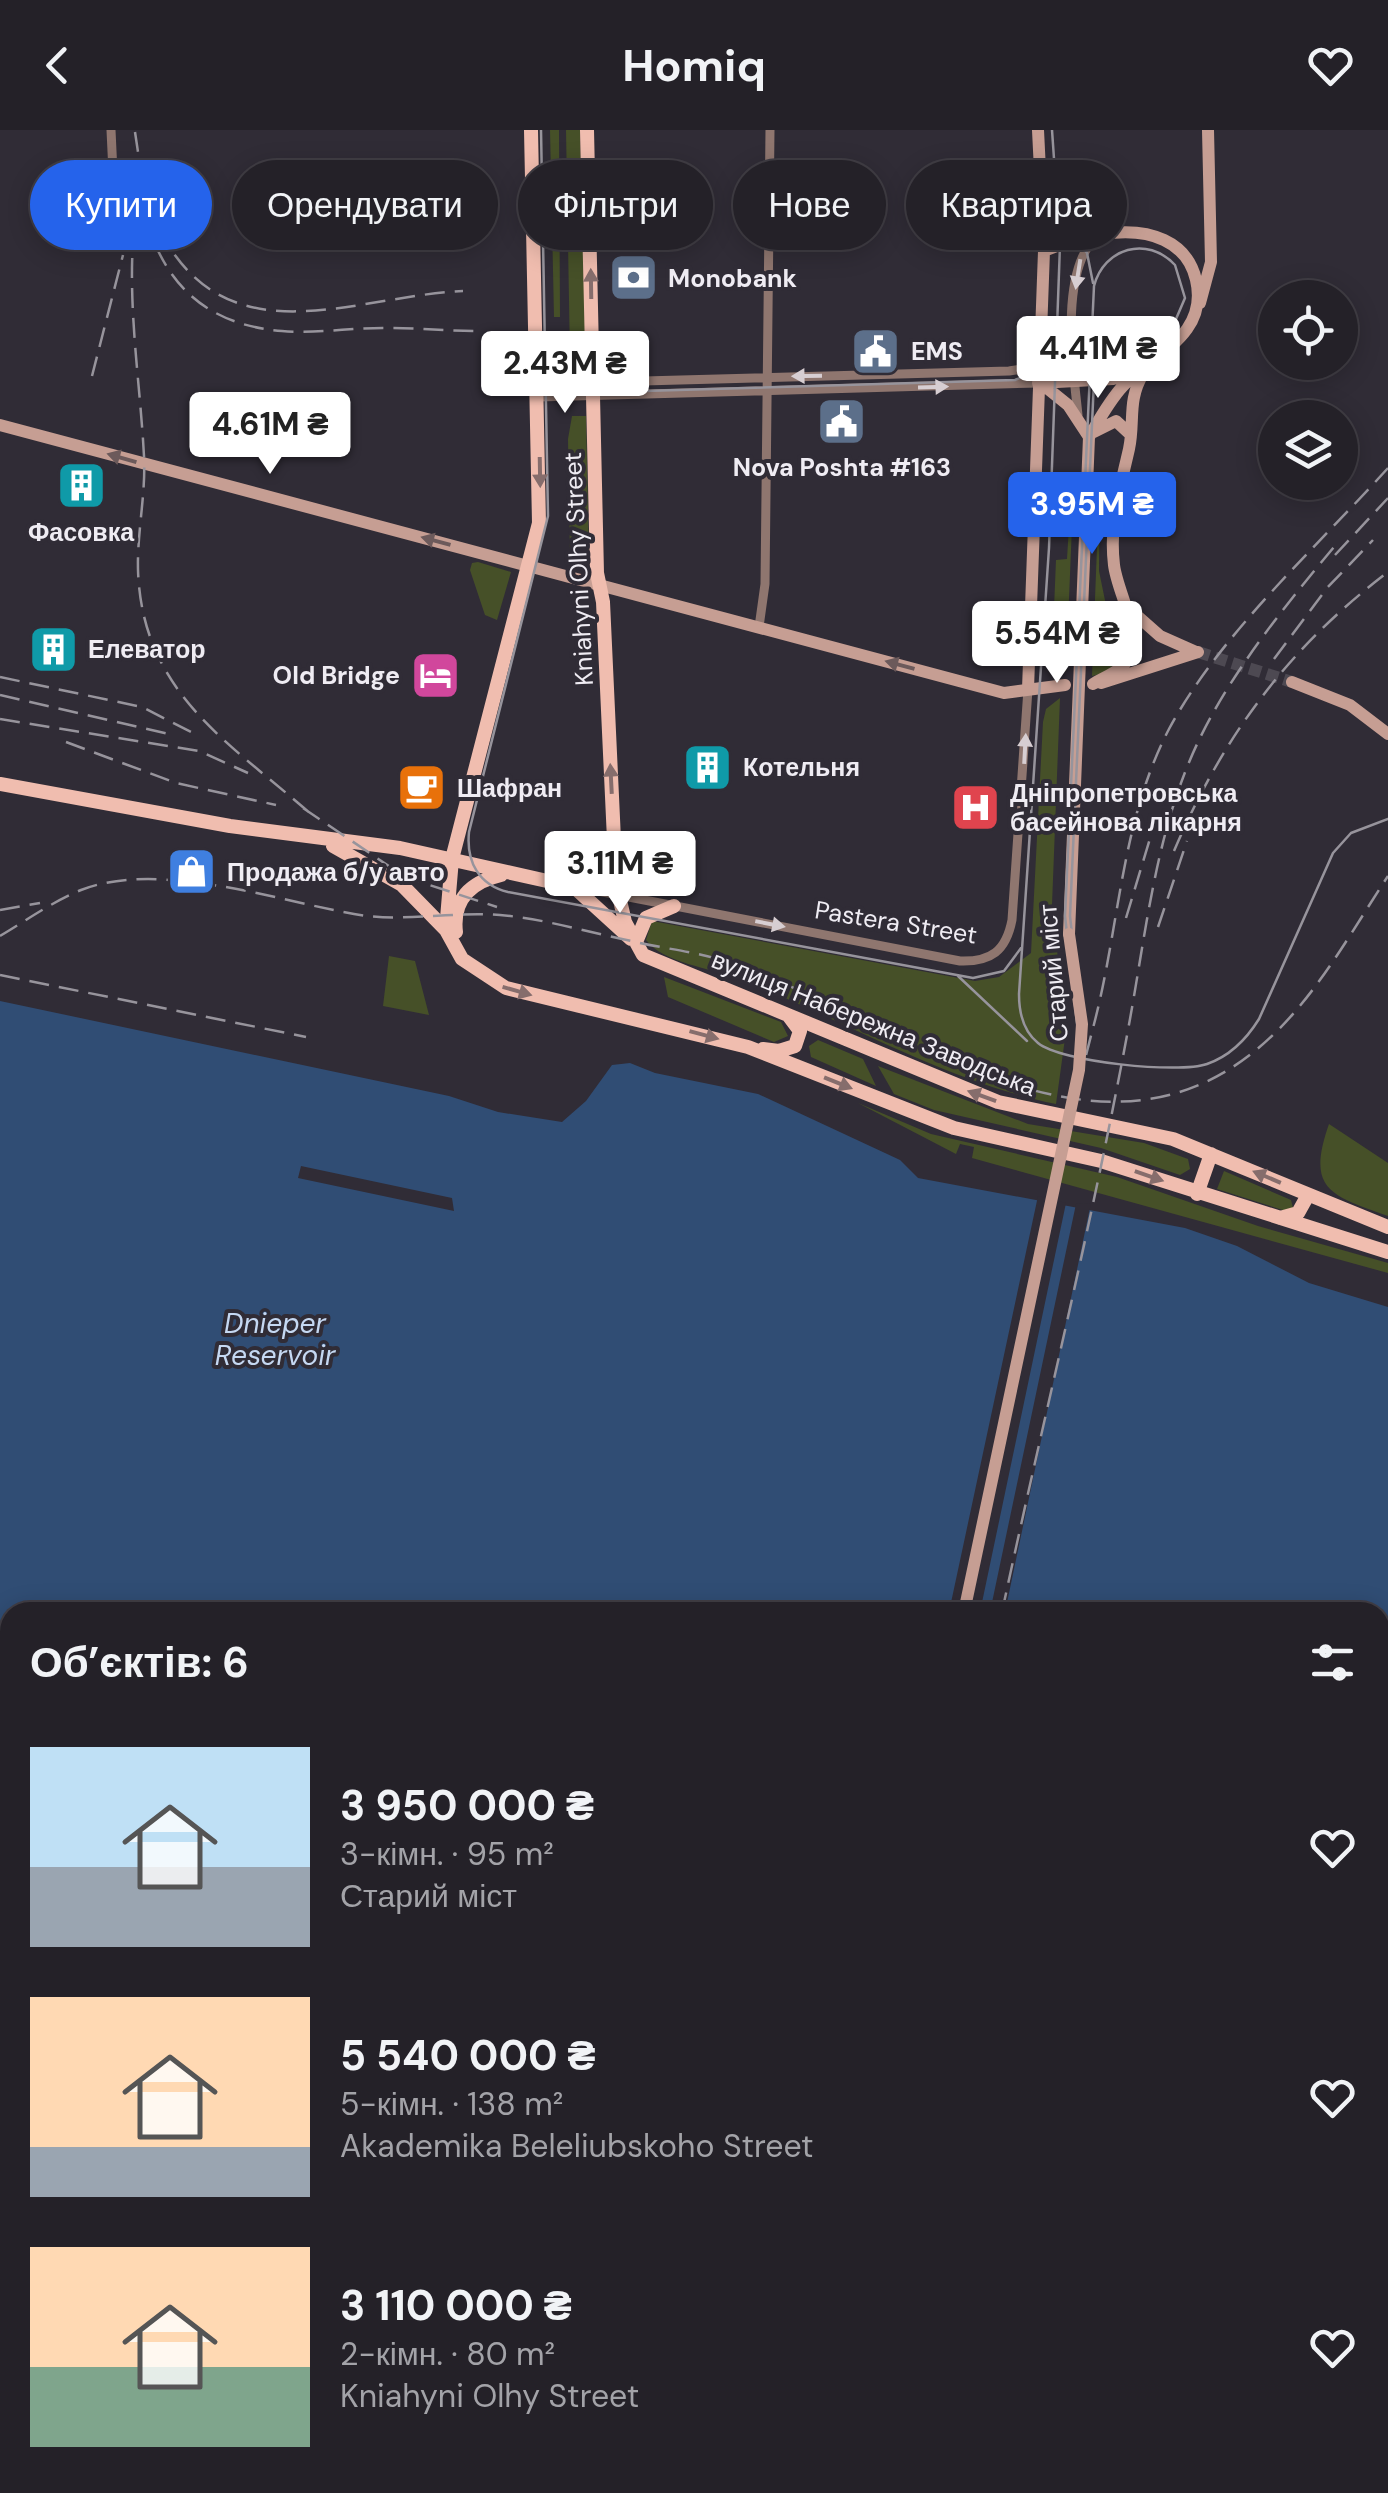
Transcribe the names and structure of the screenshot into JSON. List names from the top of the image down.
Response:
{
  "streets": {
    "main road": [
      "Kniahyni Olhy Street",
      "Pastera Street",
      "Старий міст",
      "вулиця Набережна Заводська"
    ]
  },
  "crossings": [
    ["Kniahyni Olhy Street", "Pastera Street"],
    ["Kniahyni Olhy Street", "вулиця Набережна Заводська"],
    ["Pastera Street", "вулиця Набережна Заводська"]
  ],
  "water": ["Dnieper Reservoir"],
  "places": {
    "bank": ["Monobank"],
    "public building": ["EMS", "Nova Poshta #163"],
    "building": ["Фасовка", "Елеватор", "Котельня"],
    "hotel": ["Old Bridge"],
    "cafe": ["Шафран"],
    "hospital": ["Дніпропетровська басейнова лікарня"],
    "shop": ["Продажа б/у авто"]
  },
  "page": {
    "header": "Homiq",
    "chip": [
      "Купити",
      "Орендувати",
      "Фільтри",
      "Нове",
      "Квартира"
    ],
    "price": [
      "4.41M ₴",
      "2.43M ₴",
      "4.61M ₴",
      "3.95M ₴",
      "5.54M ₴",
      "3.11M ₴"
    ],
    "heading": "Об’єктів: 6",
    "list": [
      {
        "name": "3 950 000 ₴",
        "note": "3-кімн. · 95 m² · Старий міст"
      },
      {
        "name": "5 540 000 ₴",
        "note": "5-кімн. · 138 m² · Akademika Beleliubskoho Street"
      },
      {
        "name": "3 110 000 ₴",
        "note": "2-кімн. · 80 m² · Kniahyni Olhy Street"
      }
    ]
  }
}
